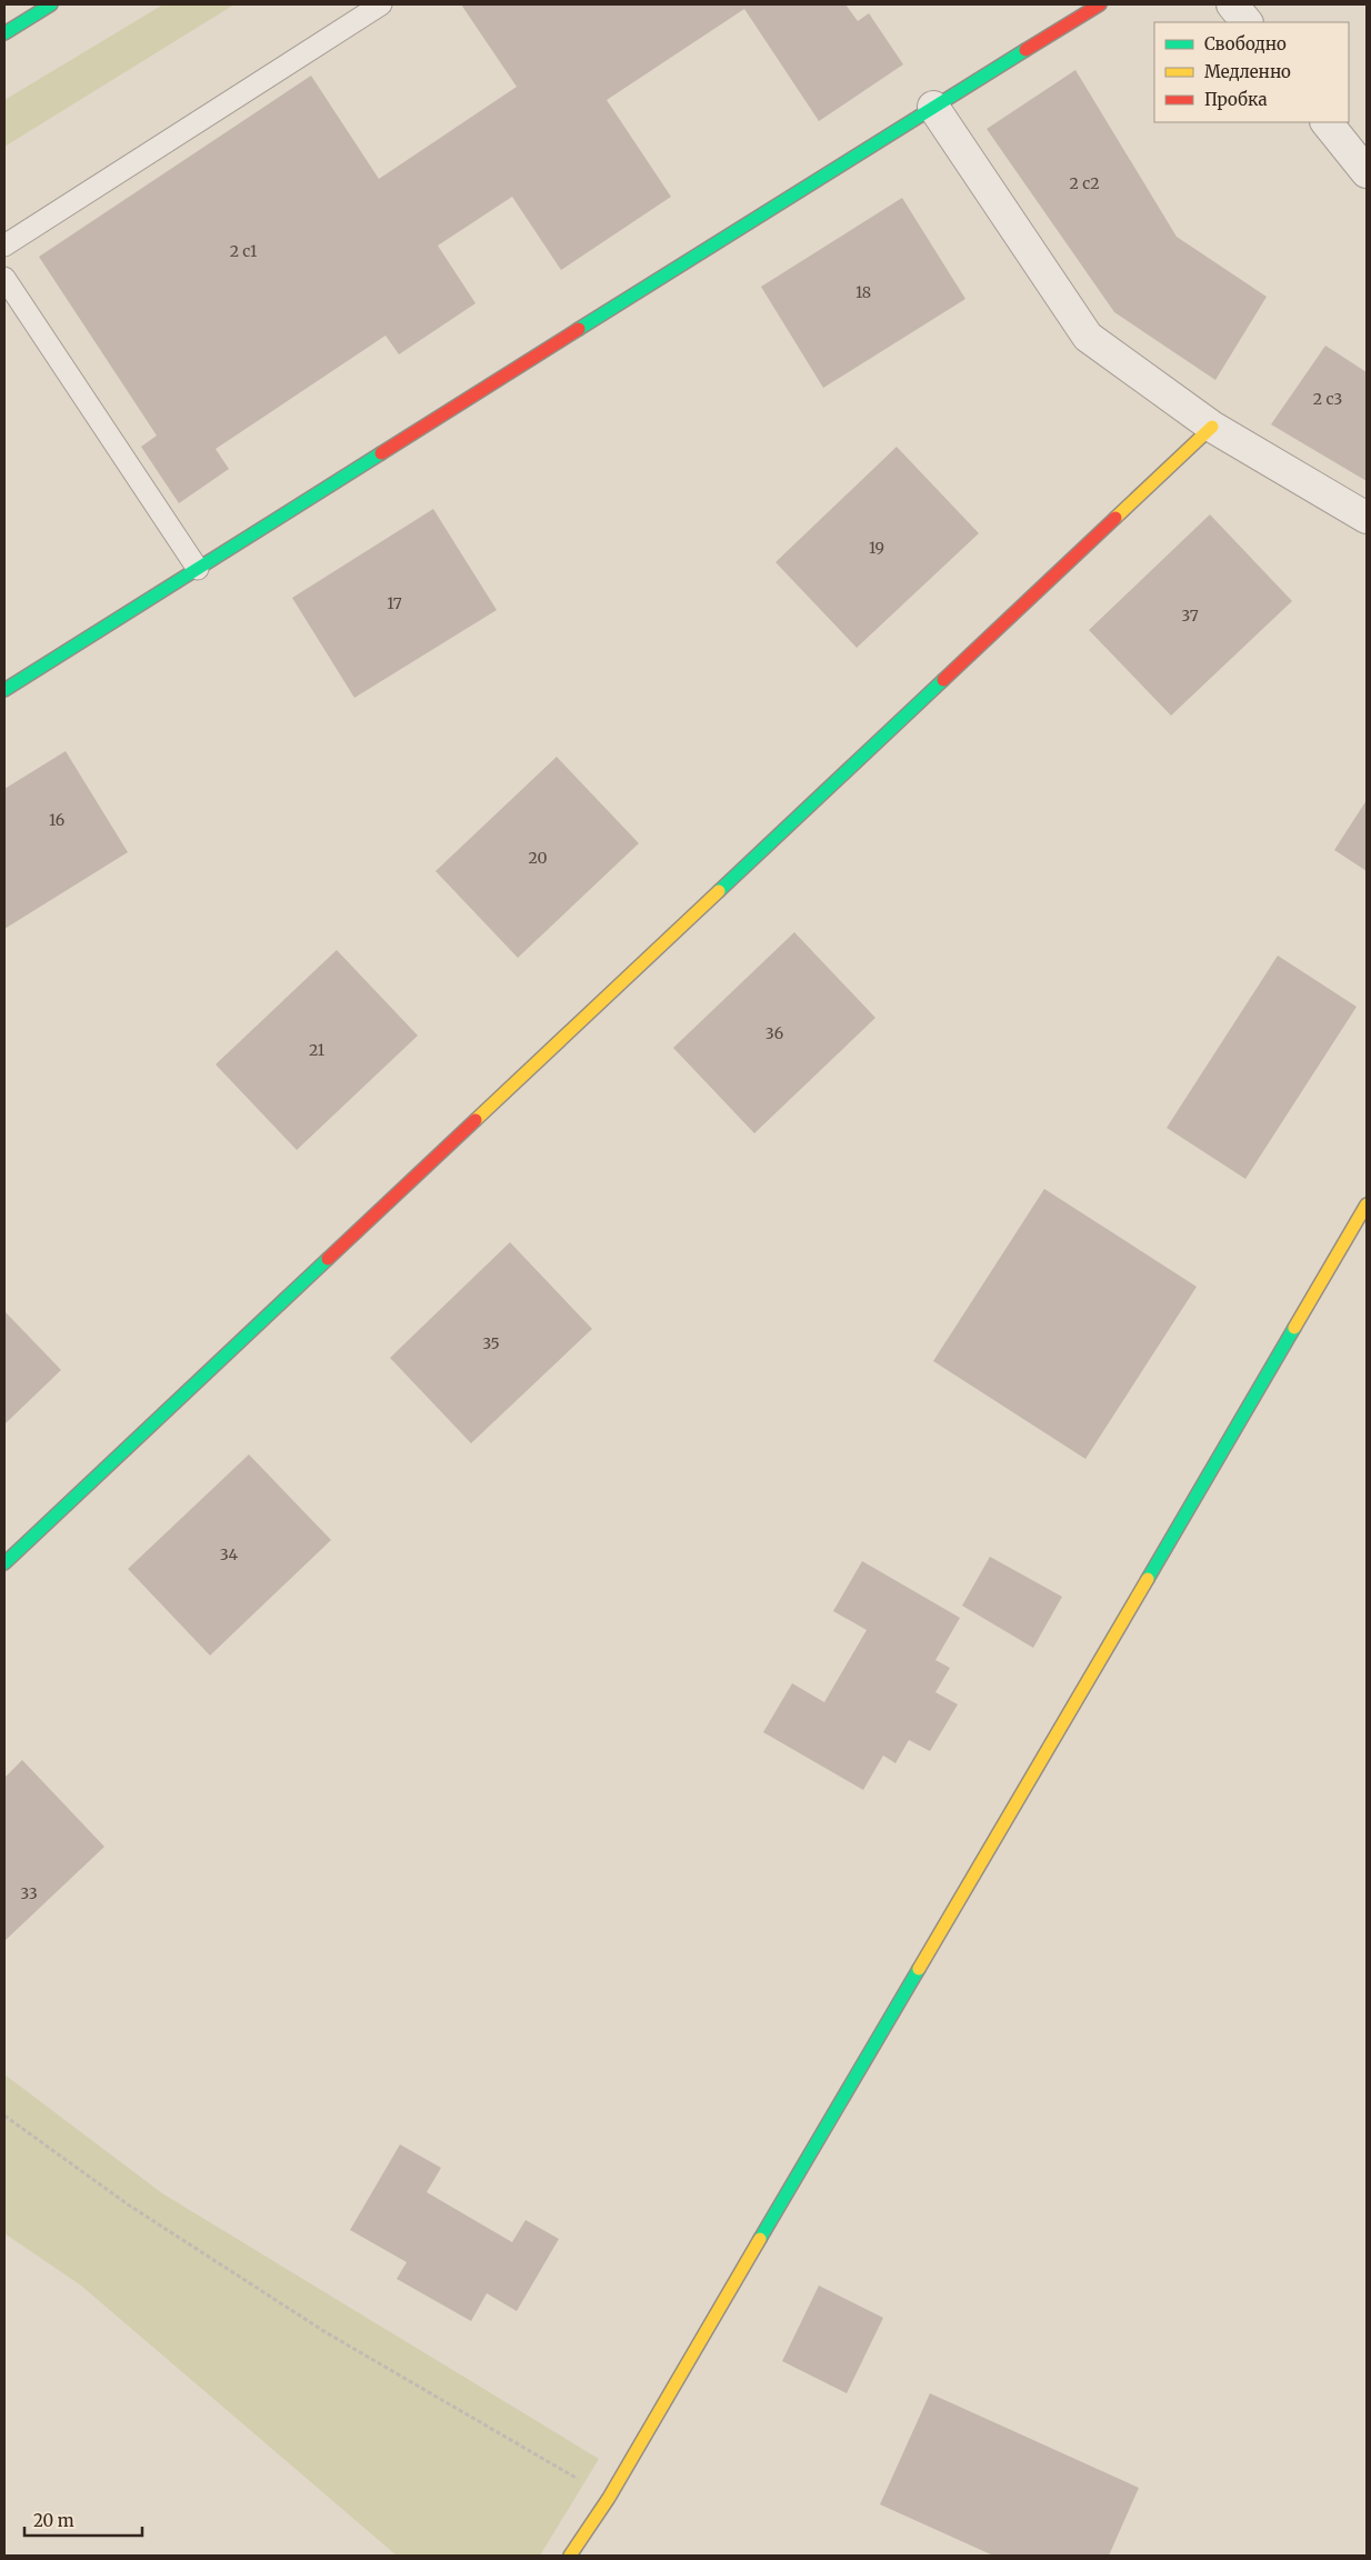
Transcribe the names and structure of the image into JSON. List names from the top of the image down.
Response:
{
  "house_numbers": [
    "2 с2",
    "2 с1",
    "18",
    "2 с3",
    "19",
    "17",
    "37",
    "16",
    "20",
    "36",
    "21",
    "35",
    "34",
    "33"
  ],
  "legend": ["Свободно", "Медленно", "Пробка"],
  "scale_bar": "20 m"
}
